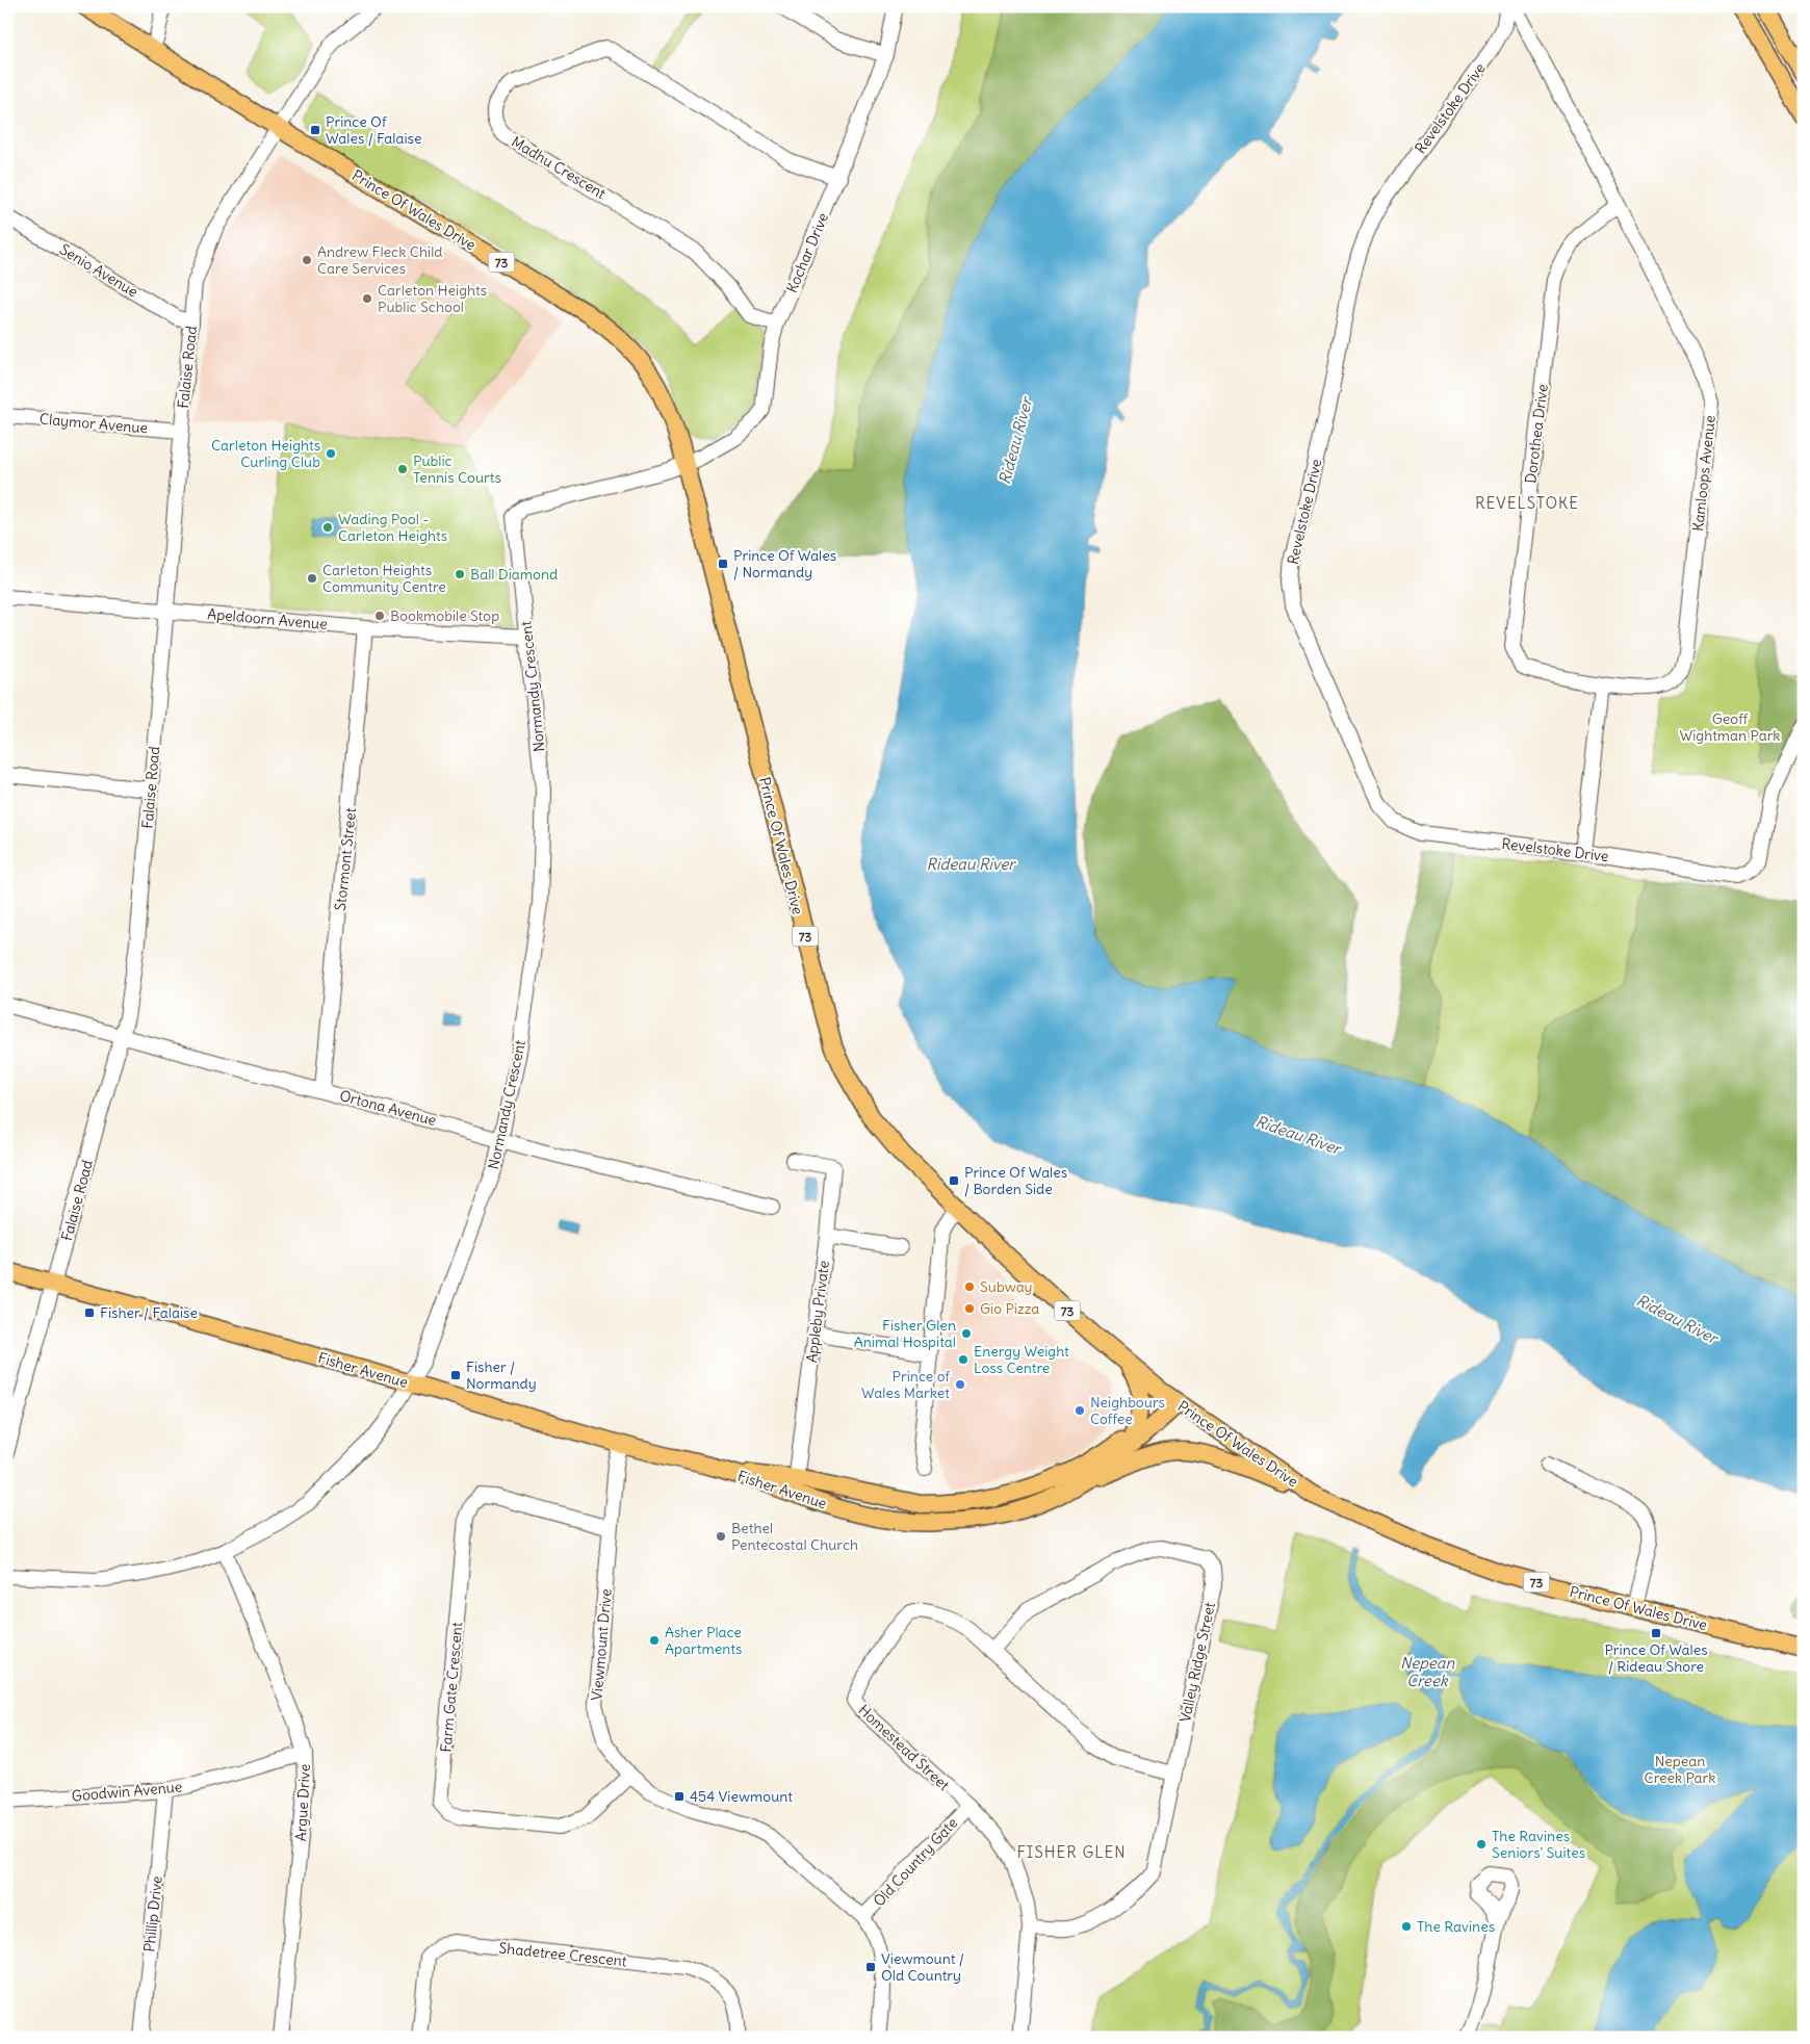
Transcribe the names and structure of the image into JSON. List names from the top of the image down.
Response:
{
  "streets": {
    "main road": ["Prince Of Wales Drive", "73", "Fisher Avenue"],
    "street": [
      "Revelstoke Drive",
      "Madhu Crescent",
      "Kochar Drive",
      "Senio Avenue",
      "Falaise Road",
      "Claymor Avenue",
      "Dorothea Drive",
      "Kamloops Avenue",
      "Apeldoorn Avenue",
      "Normandy Crescent",
      "Stormont Street",
      "Ortona Avenue",
      "Appleby Private",
      "Viewmount Drive",
      "Valley Ridge Street",
      "Farm Gate Crescent",
      "Homestead Street",
      "Goodwin Avenue",
      "Argue Drive",
      "Old Country Gate",
      "Phillip Drive",
      "Shadetree Crescent"
    ]
  },
  "crossings": [
    ["Madhu Crescent", "Kochar Drive"],
    ["Prince Of Wales Drive", "Kochar Drive"],
    ["Prince Of Wales Drive", "Falaise Road"],
    ["Prince Of Wales Drive", "Normandy Crescent"],
    ["Prince Of Wales Drive", "Fisher Avenue"],
    ["Kochar Drive", "Normandy Crescent"],
    ["Senio Avenue", "Falaise Road"],
    ["Falaise Road", "Claymor Avenue"],
    ["Falaise Road", "Apeldoorn Avenue"],
    ["Falaise Road", "Ortona Avenue"],
    ["Falaise Road", "Fisher Avenue"],
    ["Dorothea Drive", "Kamloops Avenue"],
    ["Apeldoorn Avenue", "Normandy Crescent"],
    ["Apeldoorn Avenue", "Stormont Street"],
    ["Normandy Crescent", "Ortona Avenue"],
    ["Normandy Crescent", "Fisher Avenue"],
    ["Normandy Crescent", "Argue Drive"],
    ["Stormont Street", "Ortona Avenue"],
    ["Appleby Private", "Fisher Avenue"],
    ["Fisher Avenue", "Viewmount Drive"],
    ["Viewmount Drive", "Farm Gate Crescent"],
    ["Viewmount Drive", "Old Country Gate"],
    ["Valley Ridge Street", "Homestead Street"],
    ["Homestead Street", "Old Country Gate"],
    ["Goodwin Avenue", "Argue Drive"],
    ["Goodwin Avenue", "Phillip Drive"]
  ],
  "districts": ["REVELSTOKE", "FISHER GLEN"],
  "water": ["Rideau River", "Nepean Creek"],
  "parks": ["Geoff Wightman Park", "Nepean Creek Park"],
  "places": {
    "transit": [
      "Prince Of Wales / Falaise",
      "Prince Of Wales / Normandy",
      "Prince Of Wales / Borden Side",
      "Fisher / Falaise",
      "Fisher / Normandy",
      "Prince Of Wales / Rideau Shore",
      "454 Viewmount",
      "Viewmount / Old Country"
    ],
    "other": [
      "Andrew Fleck Child Care Services",
      "Carleton Heights Public School",
      "Carleton Heights Curling Club",
      "Public Tennis Courts",
      "Wading Pool - Carleton Heights",
      "Ball Diamond",
      "Carleton Heights Community Centre",
      "Bookmobile Stop",
      "Subway",
      "Gio Pizza",
      "Fisher Glen Animal Hospital",
      "Energy Weight Loss Centre",
      "Prince of Wales Market",
      "Neighbours Coffee",
      "Bethel Pentecostal Church",
      "Asher Place Apartments",
      "The Ravines Seniors' Suites",
      "The Ravines"
    ]
  }
}
